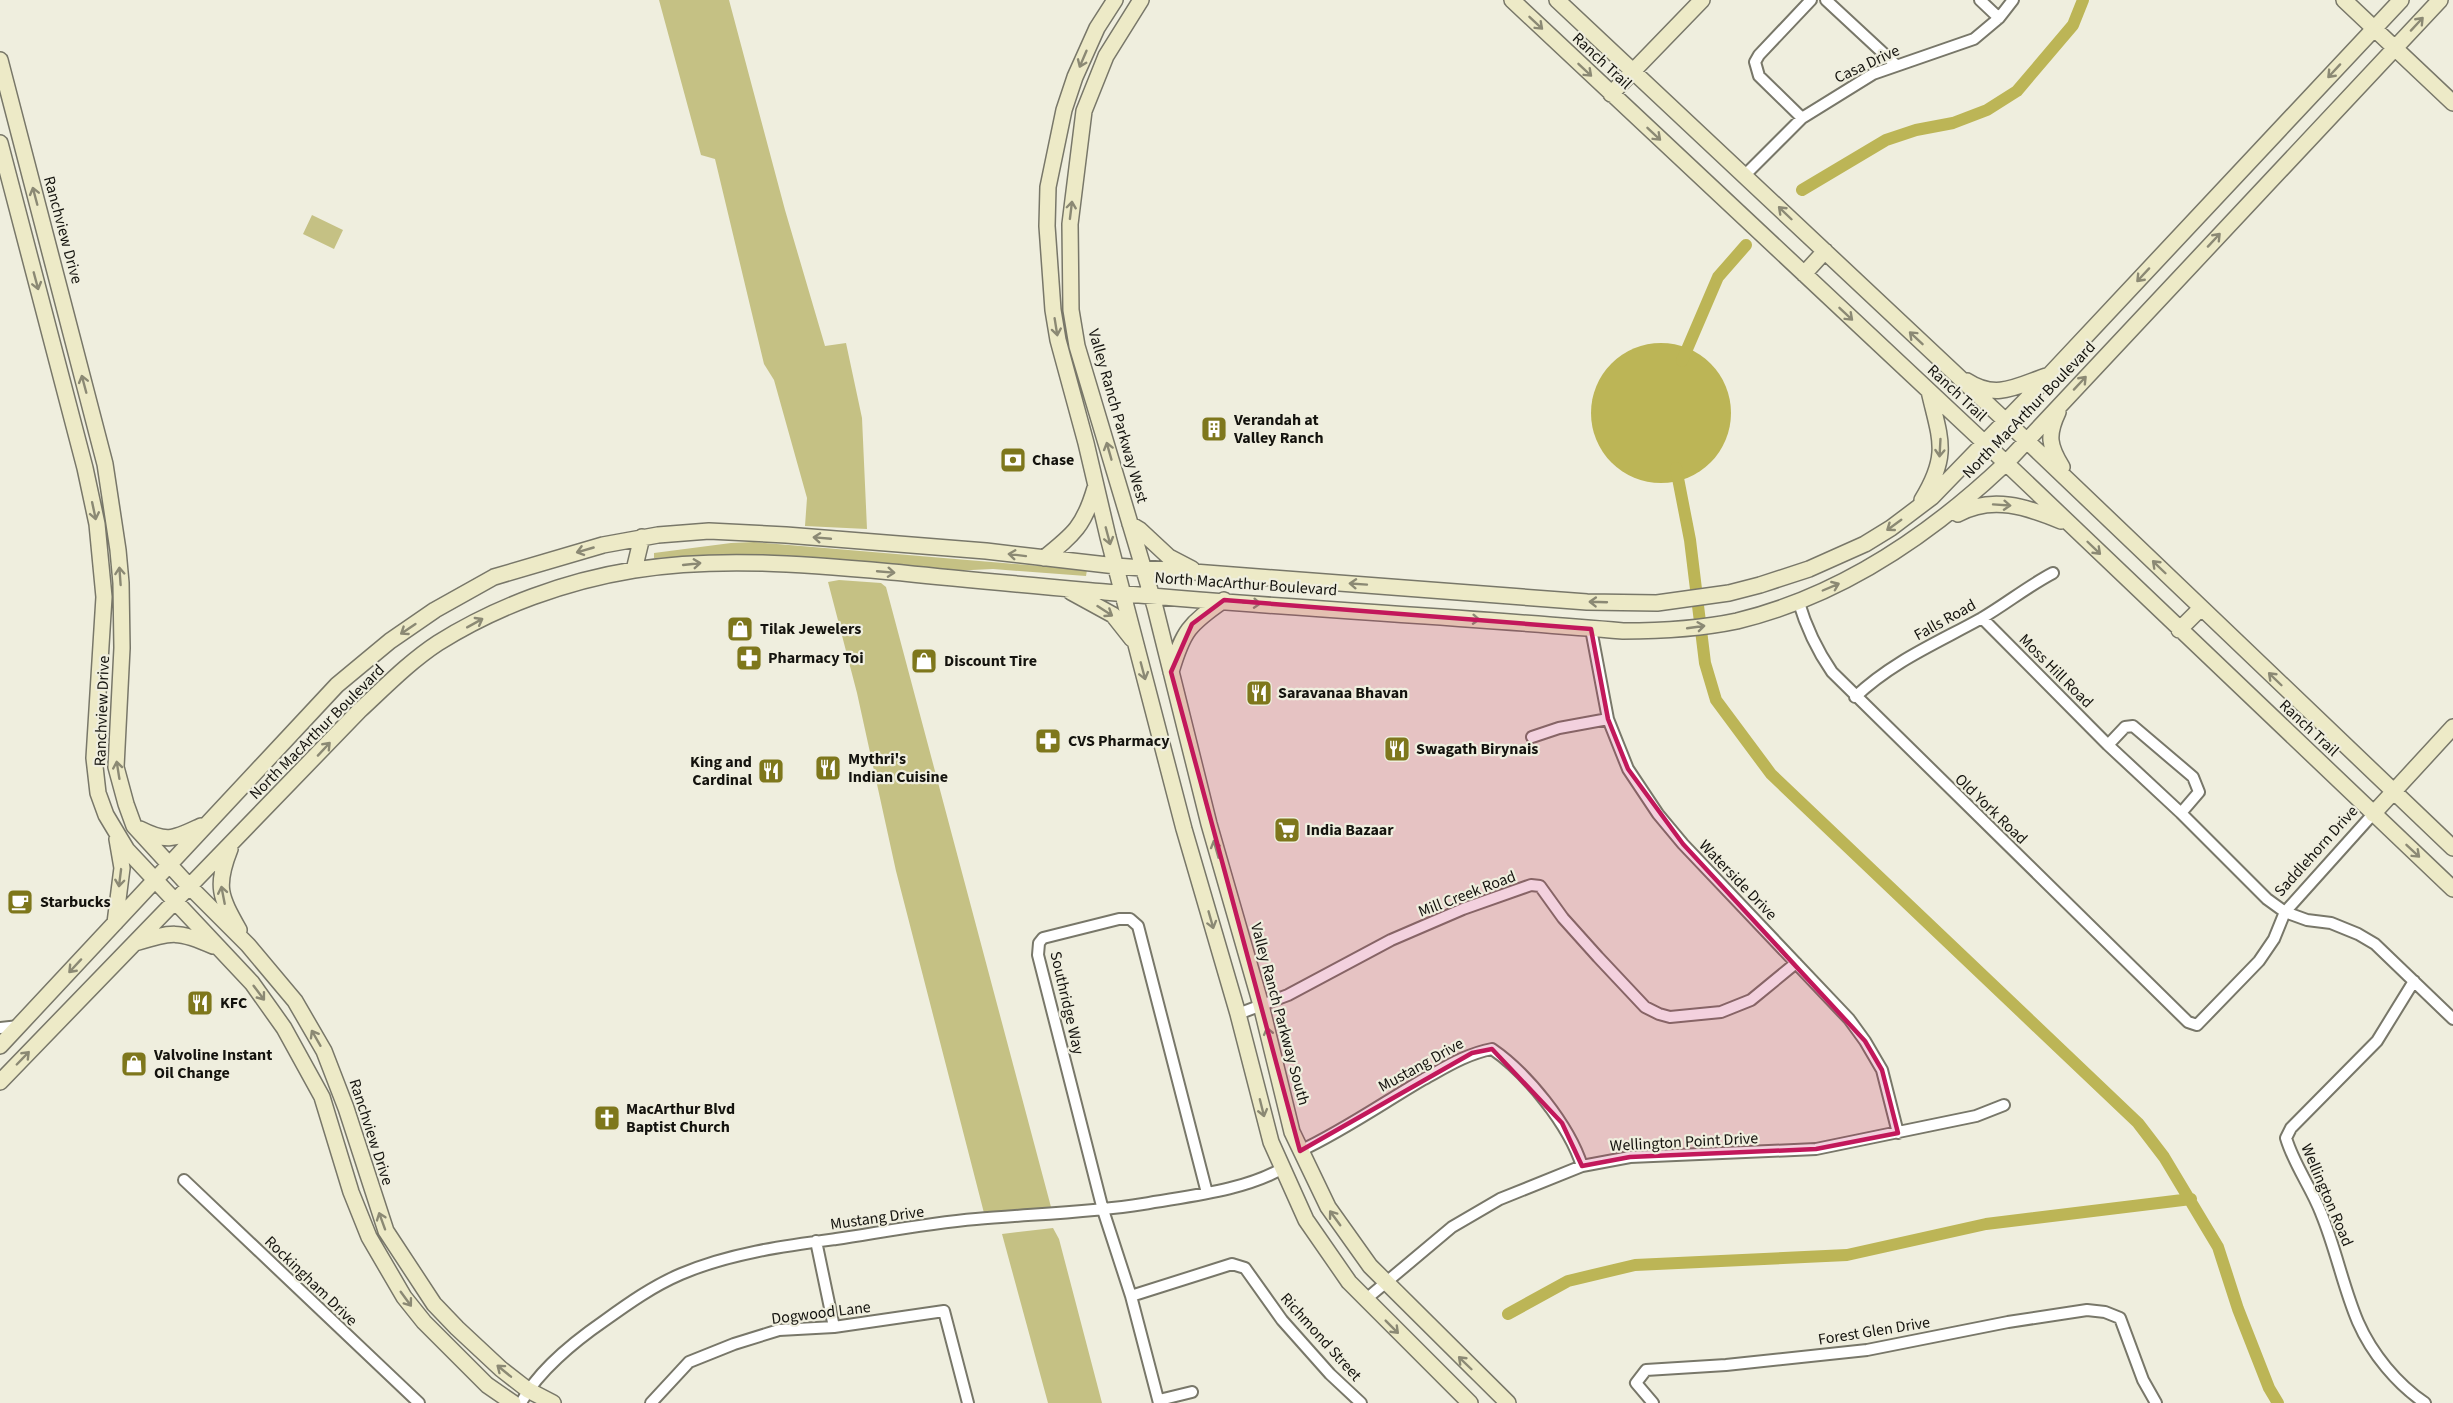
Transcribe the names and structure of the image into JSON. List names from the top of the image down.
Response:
{
  "streets": {
    "main road": [
      "Ranch Trail",
      "Ranchview Drive",
      "North MacArthur Boulevard",
      "Valley Ranch Parkway West",
      "Saddlehorn Drive",
      "Valley Ranch Parkway South"
    ],
    "street": [
      "Casa Drive",
      "Falls Road",
      "Moss Hill Road",
      "Old York Road",
      "Waterside Drive",
      "Mill Creek Road",
      "Southridge Way",
      "Mustang Drive",
      "Wellington Point Drive",
      "Wellington Road",
      "Rockingham Drive",
      "Dogwood Lane",
      "Forest Glen Drive",
      "Richmond Street"
    ]
  },
  "crossings": [
    ["Ranch Trail", "Casa Drive"],
    ["Ranch Trail", "North MacArthur Boulevard"],
    ["Ranch Trail", "Saddlehorn Drive"],
    ["Ranchview Drive", "North MacArthur Boulevard"],
    ["Ranchview Drive", "Mustang Drive"],
    ["North MacArthur Boulevard", "Valley Ranch Parkway West"],
    ["North MacArthur Boulevard", "Old York Road"],
    ["North MacArthur Boulevard", "Waterside Drive"],
    ["North MacArthur Boulevard", "Valley Ranch Parkway South"],
    ["Valley Ranch Parkway West", "Valley Ranch Parkway South"],
    ["Falls Road", "Moss Hill Road"],
    ["Falls Road", "Old York Road"],
    ["Moss Hill Road", "Saddlehorn Drive"],
    ["Moss Hill Road", "Wellington Road"],
    ["Old York Road", "Saddlehorn Drive"],
    ["Waterside Drive", "Mill Creek Road"],
    ["Waterside Drive", "Wellington Point Drive"],
    ["Mill Creek Road", "Valley Ranch Parkway South"],
    ["Southridge Way", "Mustang Drive"],
    ["Southridge Way", "Richmond Street"],
    ["Valley Ranch Parkway South", "Mustang Drive"],
    ["Valley Ranch Parkway South", "Wellington Point Drive"],
    ["Mustang Drive", "Wellington Point Drive"]
  ],
  "places": {
    "building": ["Verandah at Valley Ranch"],
    "bank": ["Chase"],
    "shop": ["Tilak Jewelers", "Discount Tire", "Valvoline Instant Oil Change"],
    "pharmacy": ["Pharmacy Toi", "CVS Pharmacy"],
    "restaurant": [
      "Saravanaa Bhavan",
      "Swagath Birynais",
      "Mythri's Indian Cuisine",
      "King and Cardinal",
      "KFC"
    ],
    "supermarket": ["India Bazaar"],
    "cafe": ["Starbucks"],
    "church": ["MacArthur Blvd Baptist Church"]
  }
}
